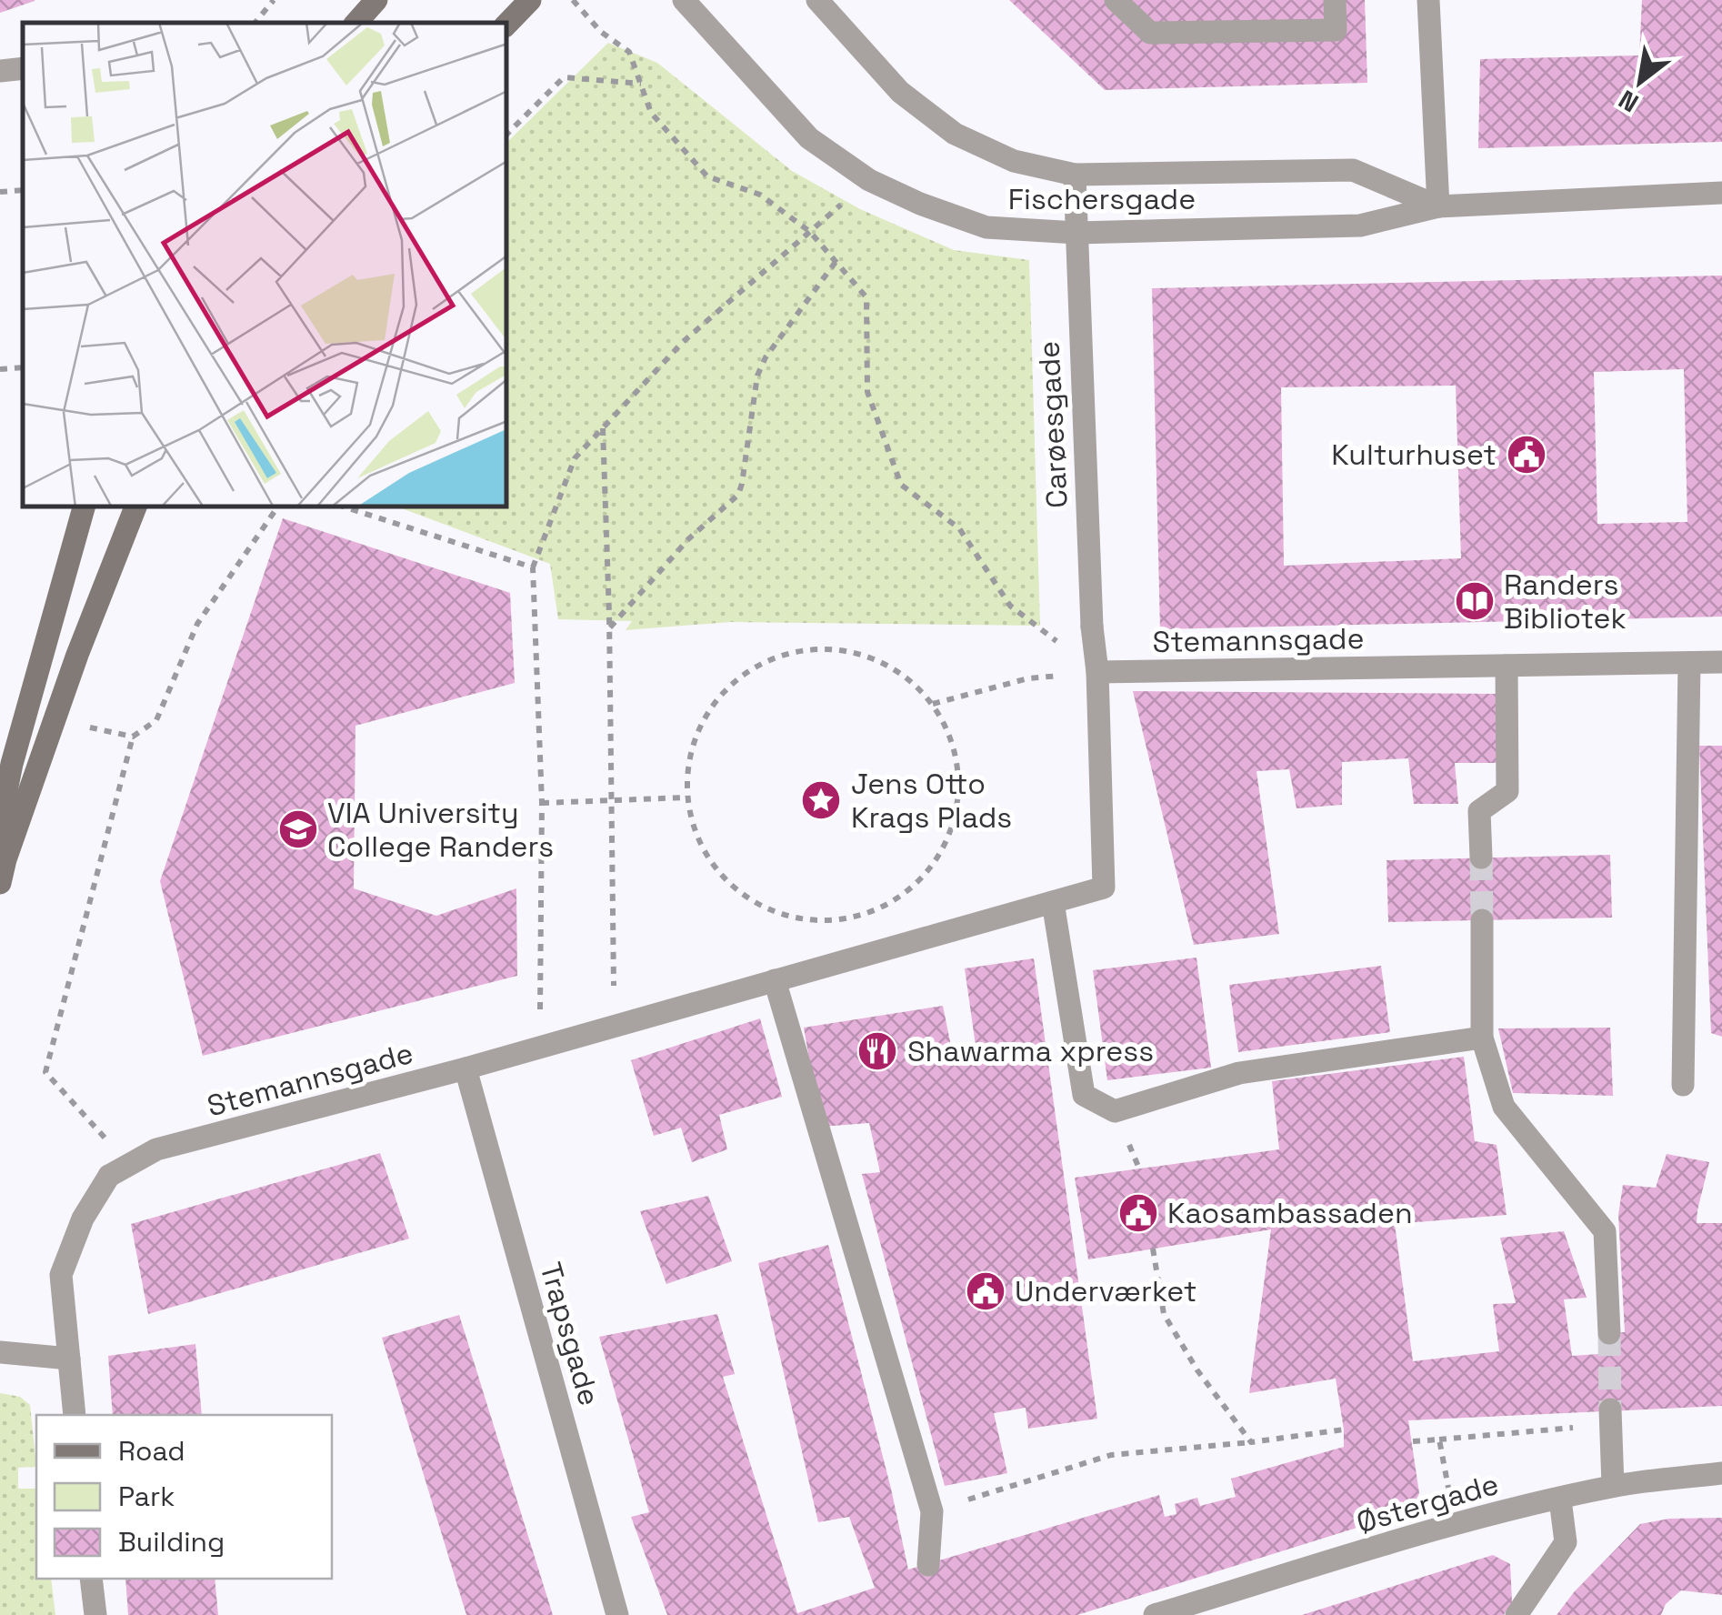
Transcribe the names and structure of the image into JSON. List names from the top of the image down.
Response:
{
  "streets": {
    "street": [
      "Fischersgade",
      "Carøesgade",
      "Stemannsgade",
      "Trapsgade",
      "Østergade"
    ]
  },
  "crossings": [
    ["Fischersgade", "Carøesgade"],
    ["Carøesgade", "Stemannsgade"],
    ["Stemannsgade", "Trapsgade"]
  ],
  "places": {
    "public building": ["Kulturhuset", "Kaosambassaden", "Underværket"],
    "library": ["Randers Bibliotek"],
    "place": ["Jens Otto Krags Plads"],
    "school or university": ["VIA University College Randers"],
    "restaurant": ["Shawarma xpress"]
  },
  "legend": ["Road", "Park", "Building"],
  "north": "bottom left"
}
